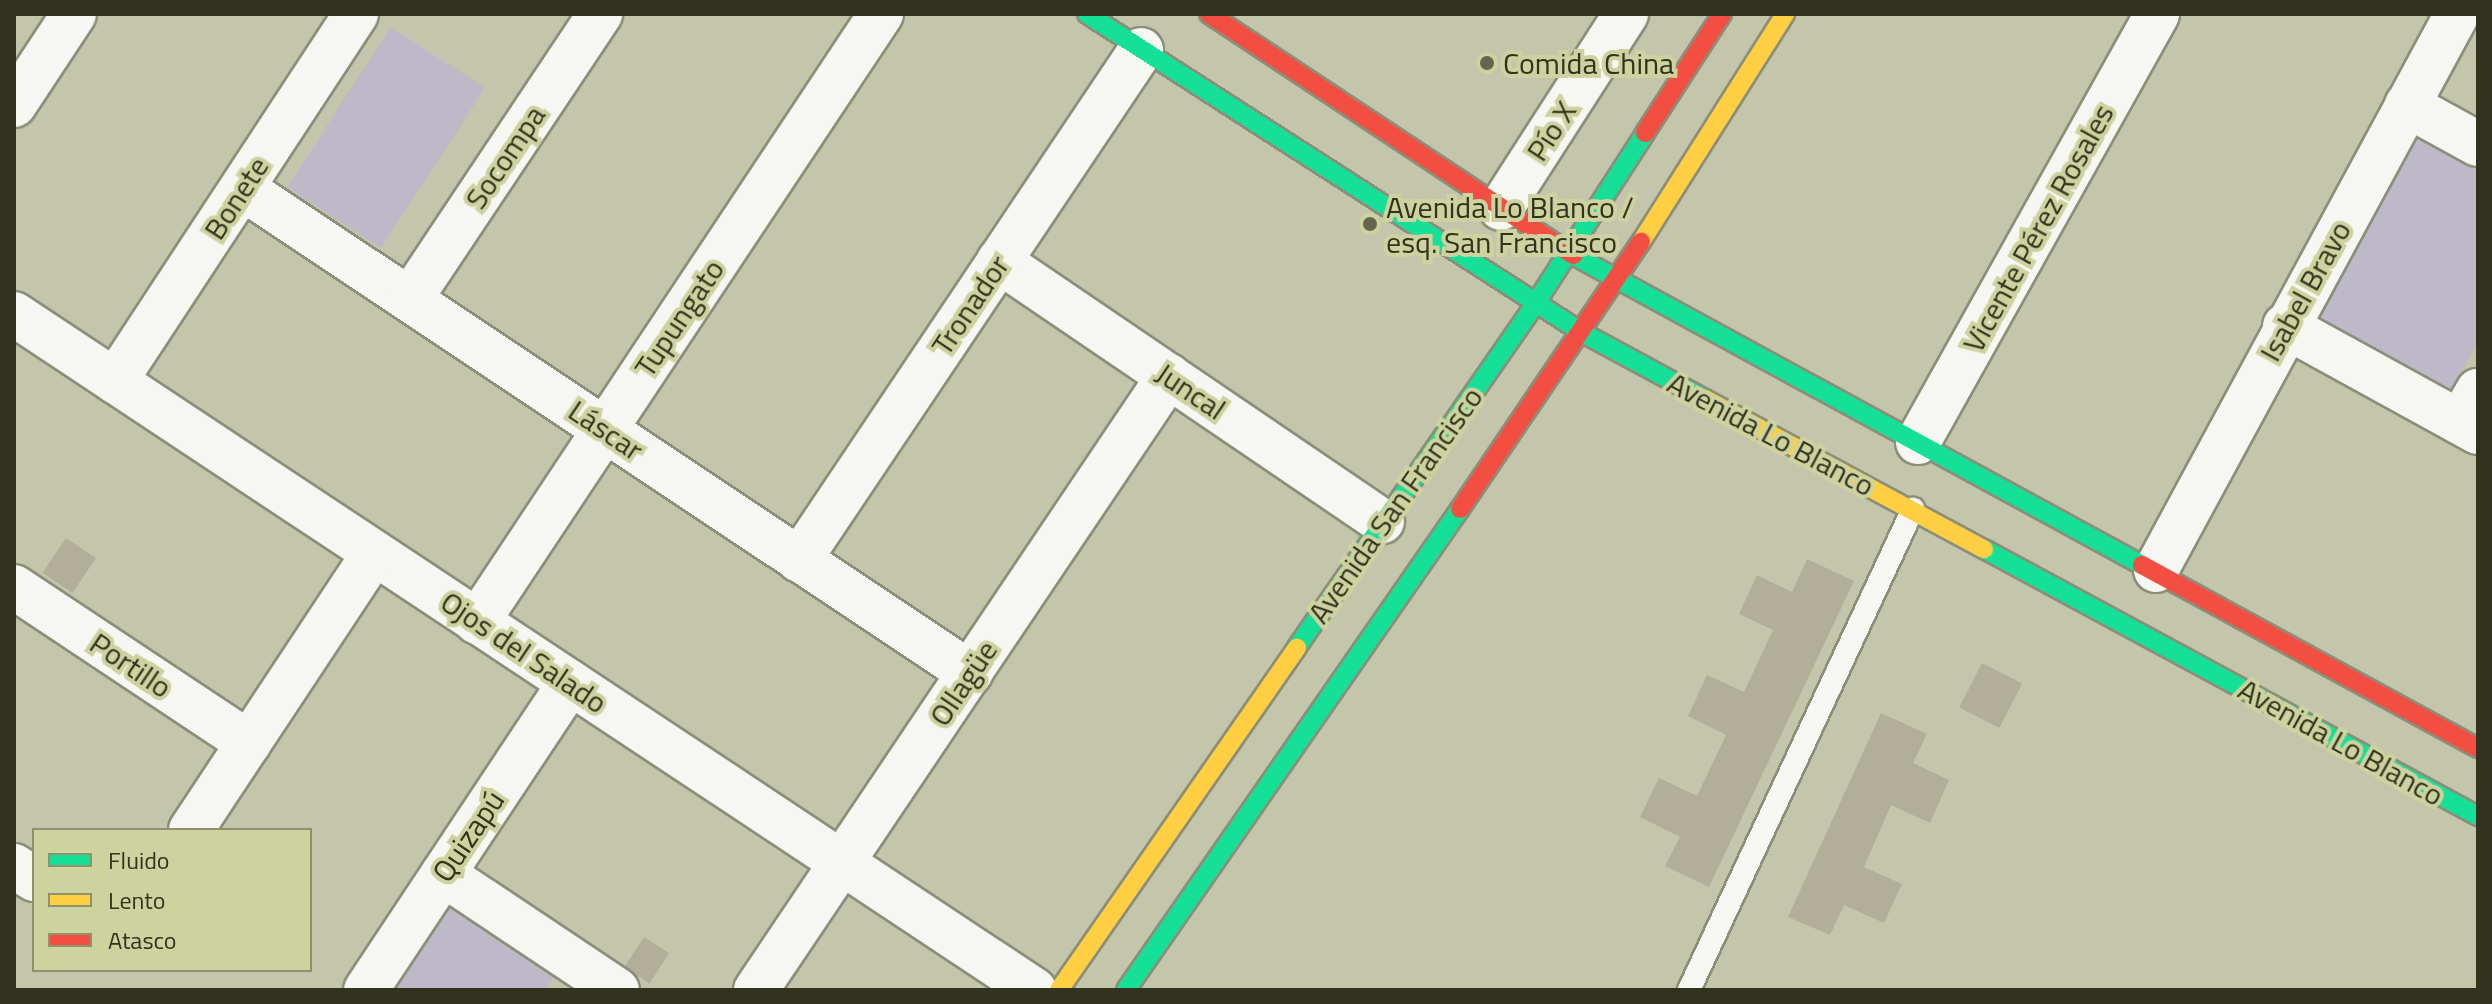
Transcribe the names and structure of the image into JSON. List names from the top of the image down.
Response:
{
  "streets": {
    "main road": ["Avenida Lo Blanco", "Avenida San Francisco"],
    "street": [
      "Pío X",
      "Socompa",
      "Bonete",
      "Vicente Pérez Rosales",
      "Isabel Bravo",
      "Tronador",
      "Tupungato",
      "Juncal",
      "Láscar",
      "Ojos del Salado",
      "Portillo",
      "Ollagüe",
      "Quizapú"
    ]
  },
  "crossings": [
    ["Pío X", "Avenida Lo Blanco"],
    ["Socompa", "Láscar"],
    ["Bonete", "Láscar"],
    ["Bonete", "Ojos del Salado"],
    ["Vicente Pérez Rosales", "Avenida Lo Blanco"],
    ["Isabel Bravo", "Avenida Lo Blanco"],
    ["Tronador", "Juncal"],
    ["Tronador", "Láscar"],
    ["Tronador", "Avenida Lo Blanco"],
    ["Tupungato", "Láscar"],
    ["Tupungato", "Ojos del Salado"],
    ["Juncal", "Avenida San Francisco"],
    ["Juncal", "Ollagüe"],
    ["Láscar", "Ollagüe"],
    ["Avenida Lo Blanco", "Avenida San Francisco"],
    ["Ojos del Salado", "Ollagüe"],
    ["Ojos del Salado", "Quizapú"]
  ],
  "places": ["Comida China", "Avenida Lo Blanco / esq. San Francisco"],
  "legend": ["Fluido", "Lento", "Atasco"]
}
